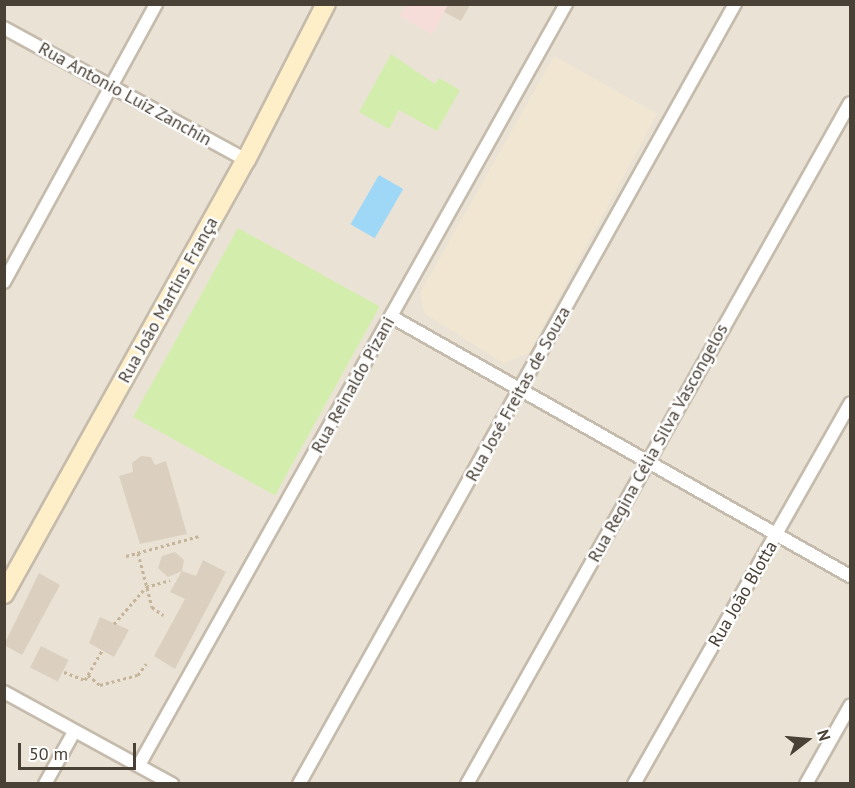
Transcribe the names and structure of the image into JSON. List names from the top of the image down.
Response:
{
  "streets": {
    "main road": ["Rua João Martins França"],
    "street": [
      "Rua Antonio Luiz Zanchin",
      "Rua Reinaldo Pizani",
      "Rua José Freitas de Souza",
      "Rua Regina Célia Silva Vascongelos",
      "Rua João Blotta"
    ]
  },
  "crossings": [
    ["Rua Antonio Luiz Zanchin", "Rua João Martins França"]
  ],
  "scale_bar": "50 m",
  "north": "right"
}
